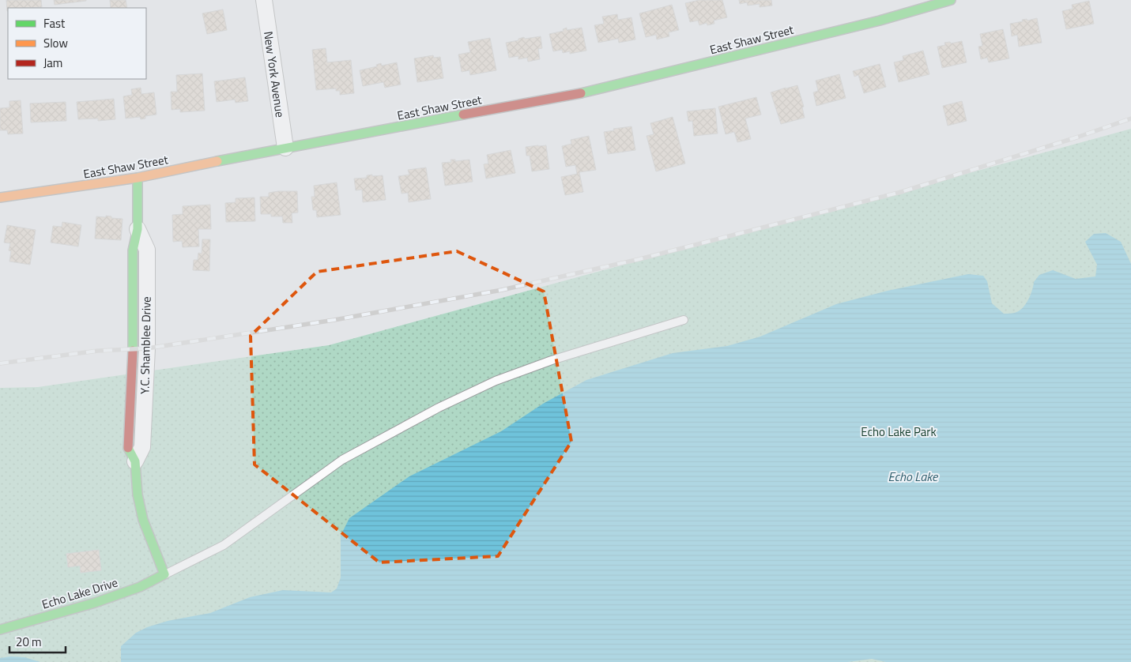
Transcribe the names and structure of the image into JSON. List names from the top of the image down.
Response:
{
  "streets": {
    "street": [
      "East Shaw Street",
      "New York Avenue",
      "Y.C. Shamblee Drive",
      "Echo Lake Drive"
    ]
  },
  "crossings": [
    ["East Shaw Street", "New York Avenue"],
    ["East Shaw Street", "Y.C. Shamblee Drive"],
    ["Y.C. Shamblee Drive", "Echo Lake Drive"]
  ],
  "water": ["Echo Lake"],
  "parks": ["Echo Lake Park"],
  "legend": ["Fast", "Slow", "Jam"],
  "scale_bar": "20 m"
}
